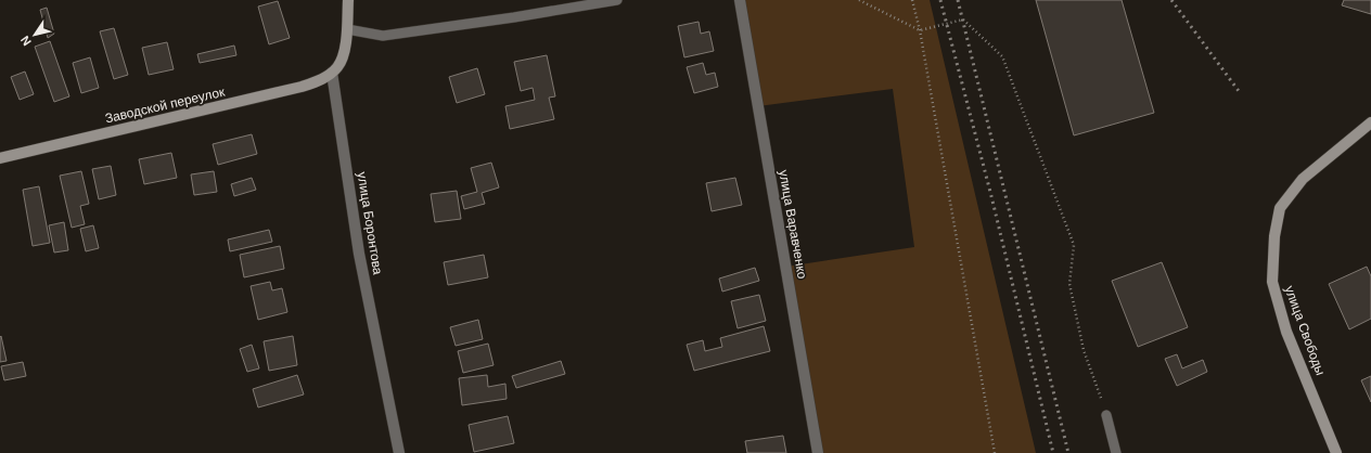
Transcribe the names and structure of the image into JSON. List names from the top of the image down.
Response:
{
  "streets": {
    "street": [
      "Заводской переулок",
      "улица Боронтова",
      "улица Варавченко",
      "улица Свободы"
    ]
  },
  "crossings": [
    ["Заводской переулок", "улица Боронтова"]
  ],
  "north": "bottom left"
}
